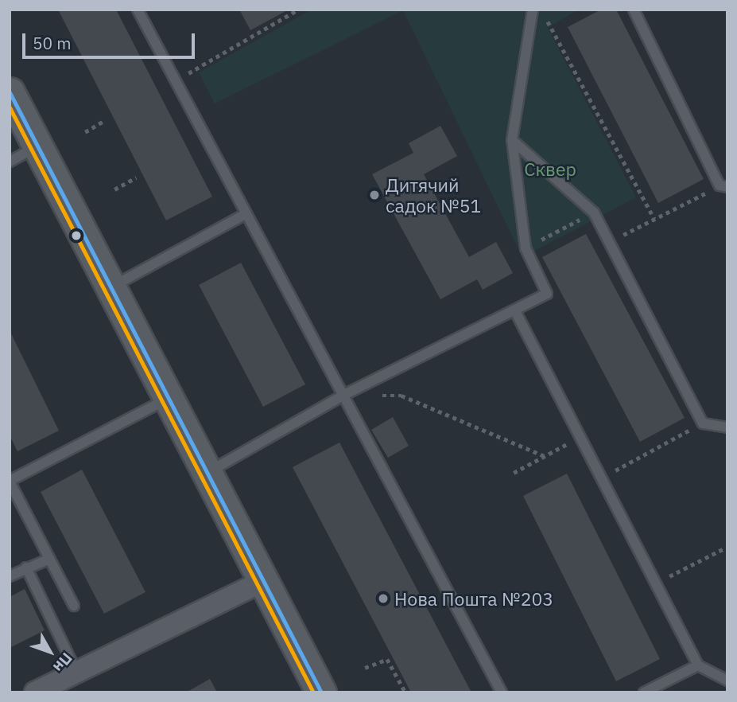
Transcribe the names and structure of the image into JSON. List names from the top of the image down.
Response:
{
  "parks": ["Сквер"],
  "places": ["Дитячий садок №51", "Нова Пошта №203"],
  "scale_bar": "50 m",
  "north": "bottom right"
}
